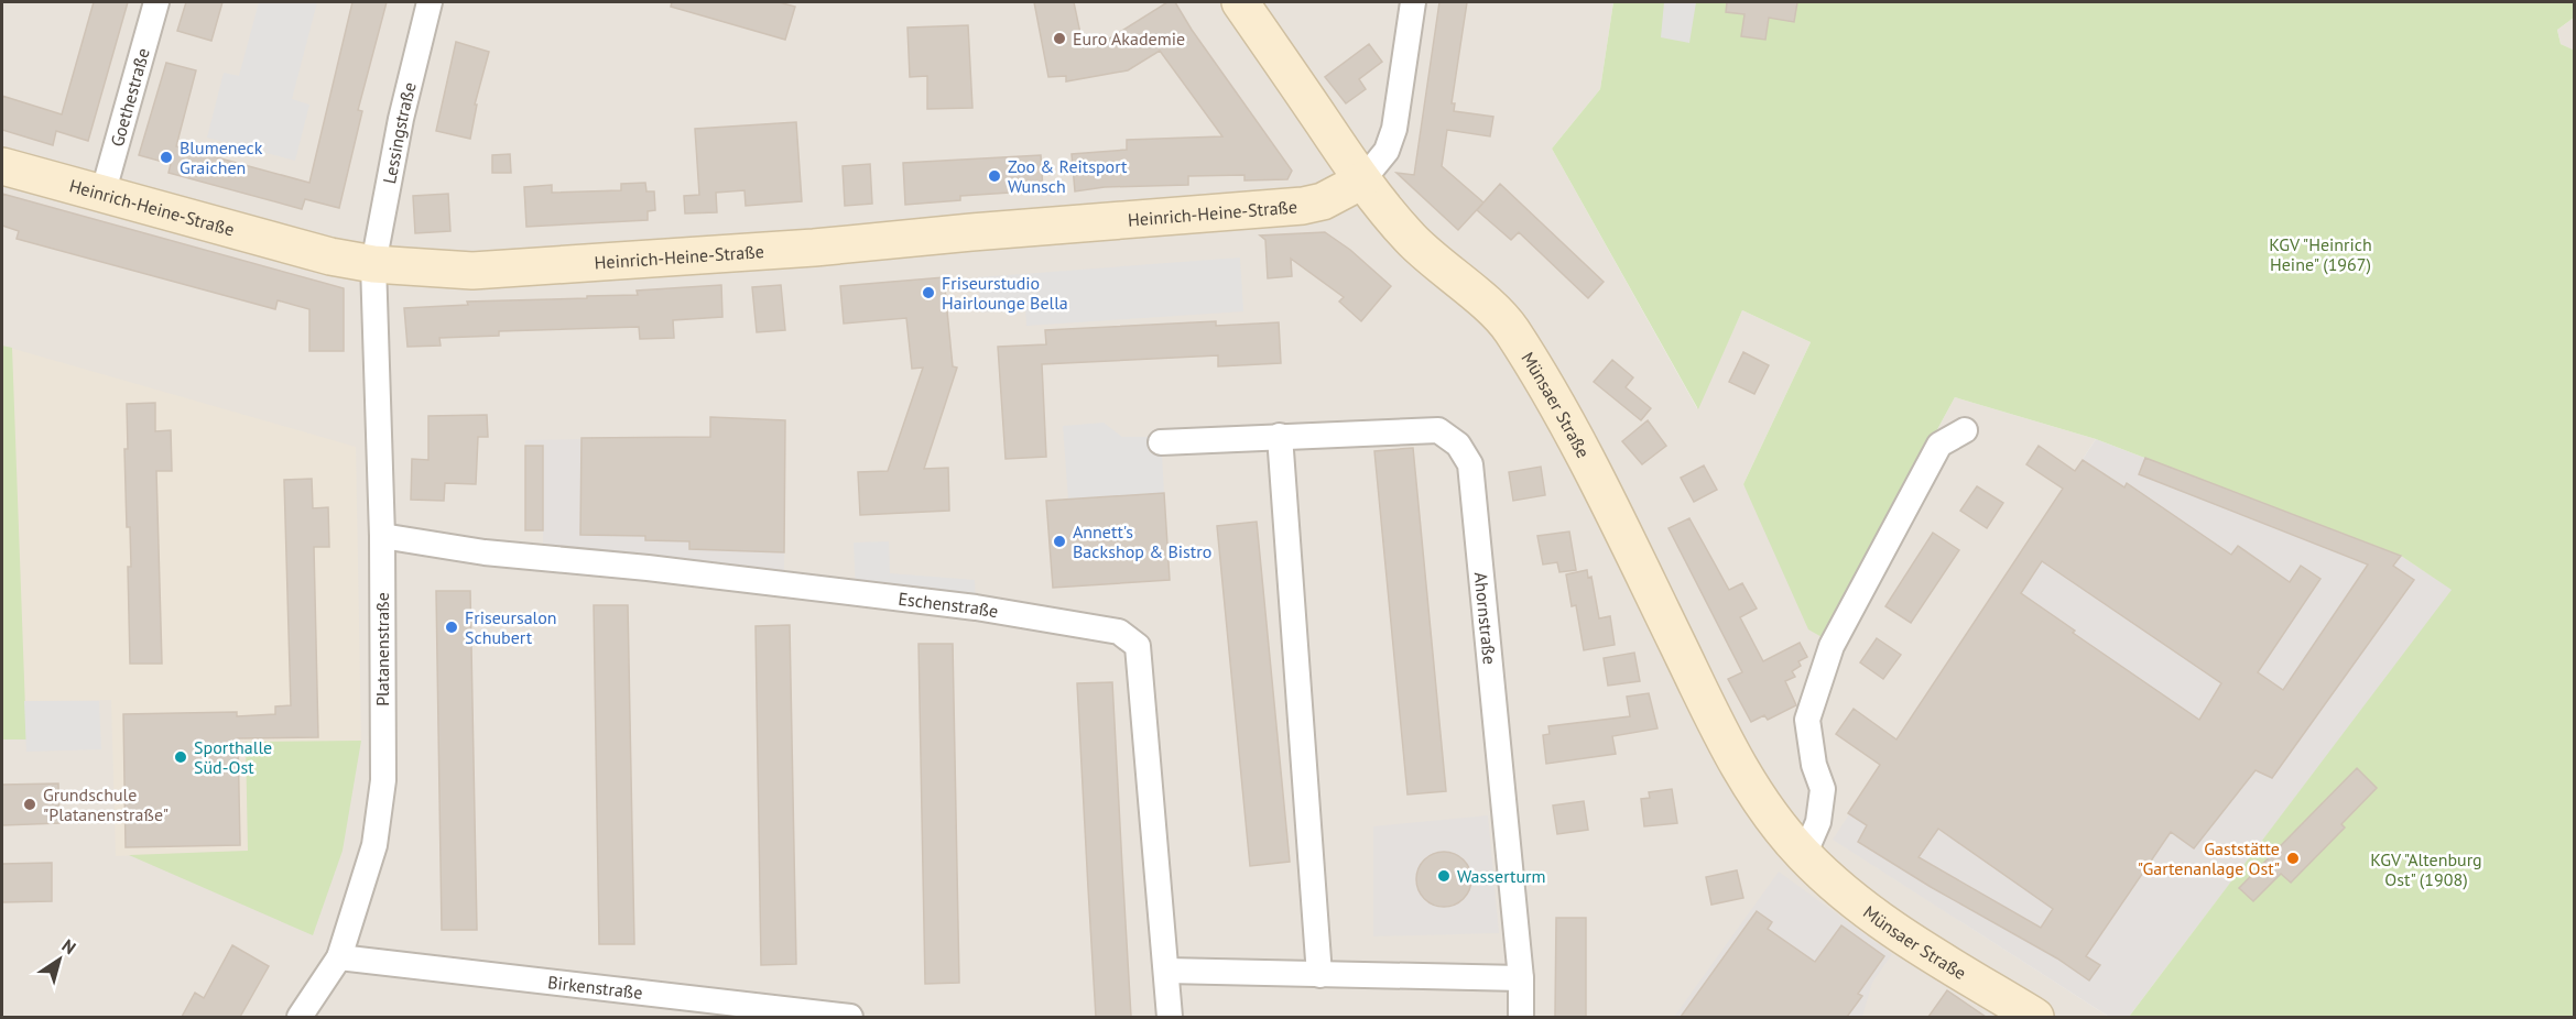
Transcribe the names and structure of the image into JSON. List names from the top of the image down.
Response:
{
  "streets": {
    "street": [
      "Goethestraße",
      "Lessingstraße",
      "Heinrich-Heine-Straße",
      "Münsaer Straße",
      "Eschenstraße",
      "Ahornstraße",
      "Platanenstraße",
      "Birkenstraße"
    ]
  },
  "crossings": [
    ["Goethestraße", "Heinrich-Heine-Straße"],
    ["Lessingstraße", "Heinrich-Heine-Straße"],
    ["Lessingstraße", "Platanenstraße"],
    ["Heinrich-Heine-Straße", "Münsaer Straße"],
    ["Heinrich-Heine-Straße", "Platanenstraße"],
    ["Eschenstraße", "Platanenstraße"],
    ["Platanenstraße", "Birkenstraße"]
  ],
  "parks": ["KGV \"Heinrich Heine\" (1967)", "KGV \"Altenburg Ost\" (1908)"],
  "places": [
    "Euro Akademie",
    "Blumeneck Graichen",
    "Zoo & Reitsport Wunsch",
    "Friseurstudio Hairlounge Bella",
    "Annett's Backshop & Bistro",
    "Friseursalon Schubert",
    "Sporthalle Süd-Ost",
    "Grundschule \"Platanenstraße\"",
    "Gaststätte \"Gartenanlage Ost\"",
    "Wasserturm"
  ],
  "north": "top right"
}
